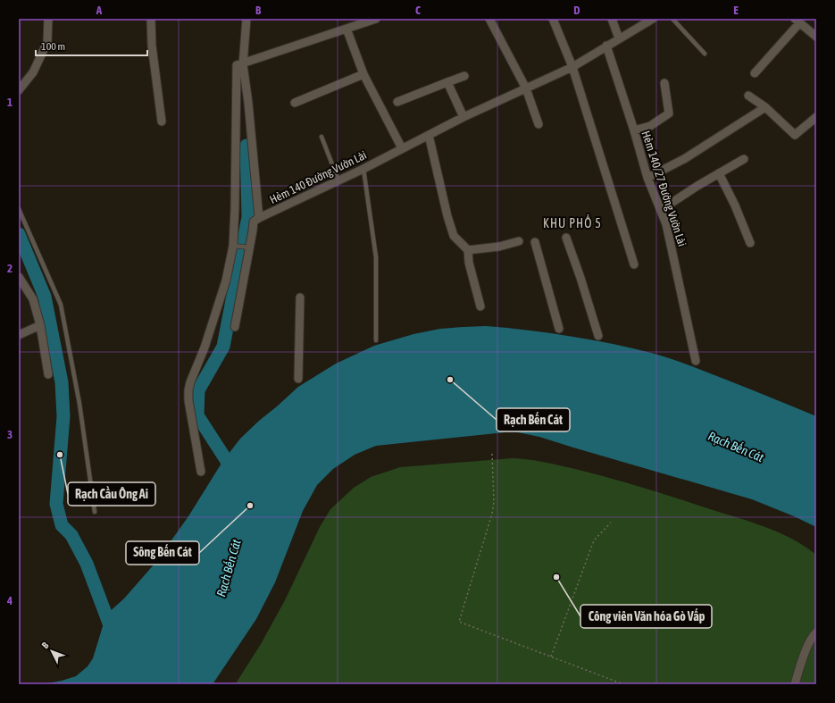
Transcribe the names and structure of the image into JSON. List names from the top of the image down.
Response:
{
  "streets": {
    "street": ["Hẻm 140 Đường Vườn Lài", "Hẻm 140/27 Đường Vườn Lài"]
  },
  "crossings": [
    ["Hẻm 140 Đường Vườn Lài", "Hẻm 140/27 Đường Vườn Lài"]
  ],
  "districts": ["KHU PHỐ 5"],
  "water": ["Rạch Bến Cát"],
  "places": [
    "Rạch Bến Cát",
    "Rạch Cầu Ông Ai",
    "Sông Bến Cát",
    "Công viên Văn hóa Gò Vấp"
  ],
  "scale_bar": "100 m",
  "north": "top left",
  "grid": {
    "columns": [
      "A",
      "B",
      "C",
      "D",
      "E"
    ],
    "rows": [
      "1",
      "2",
      "3",
      "4"
    ]
  }
}
